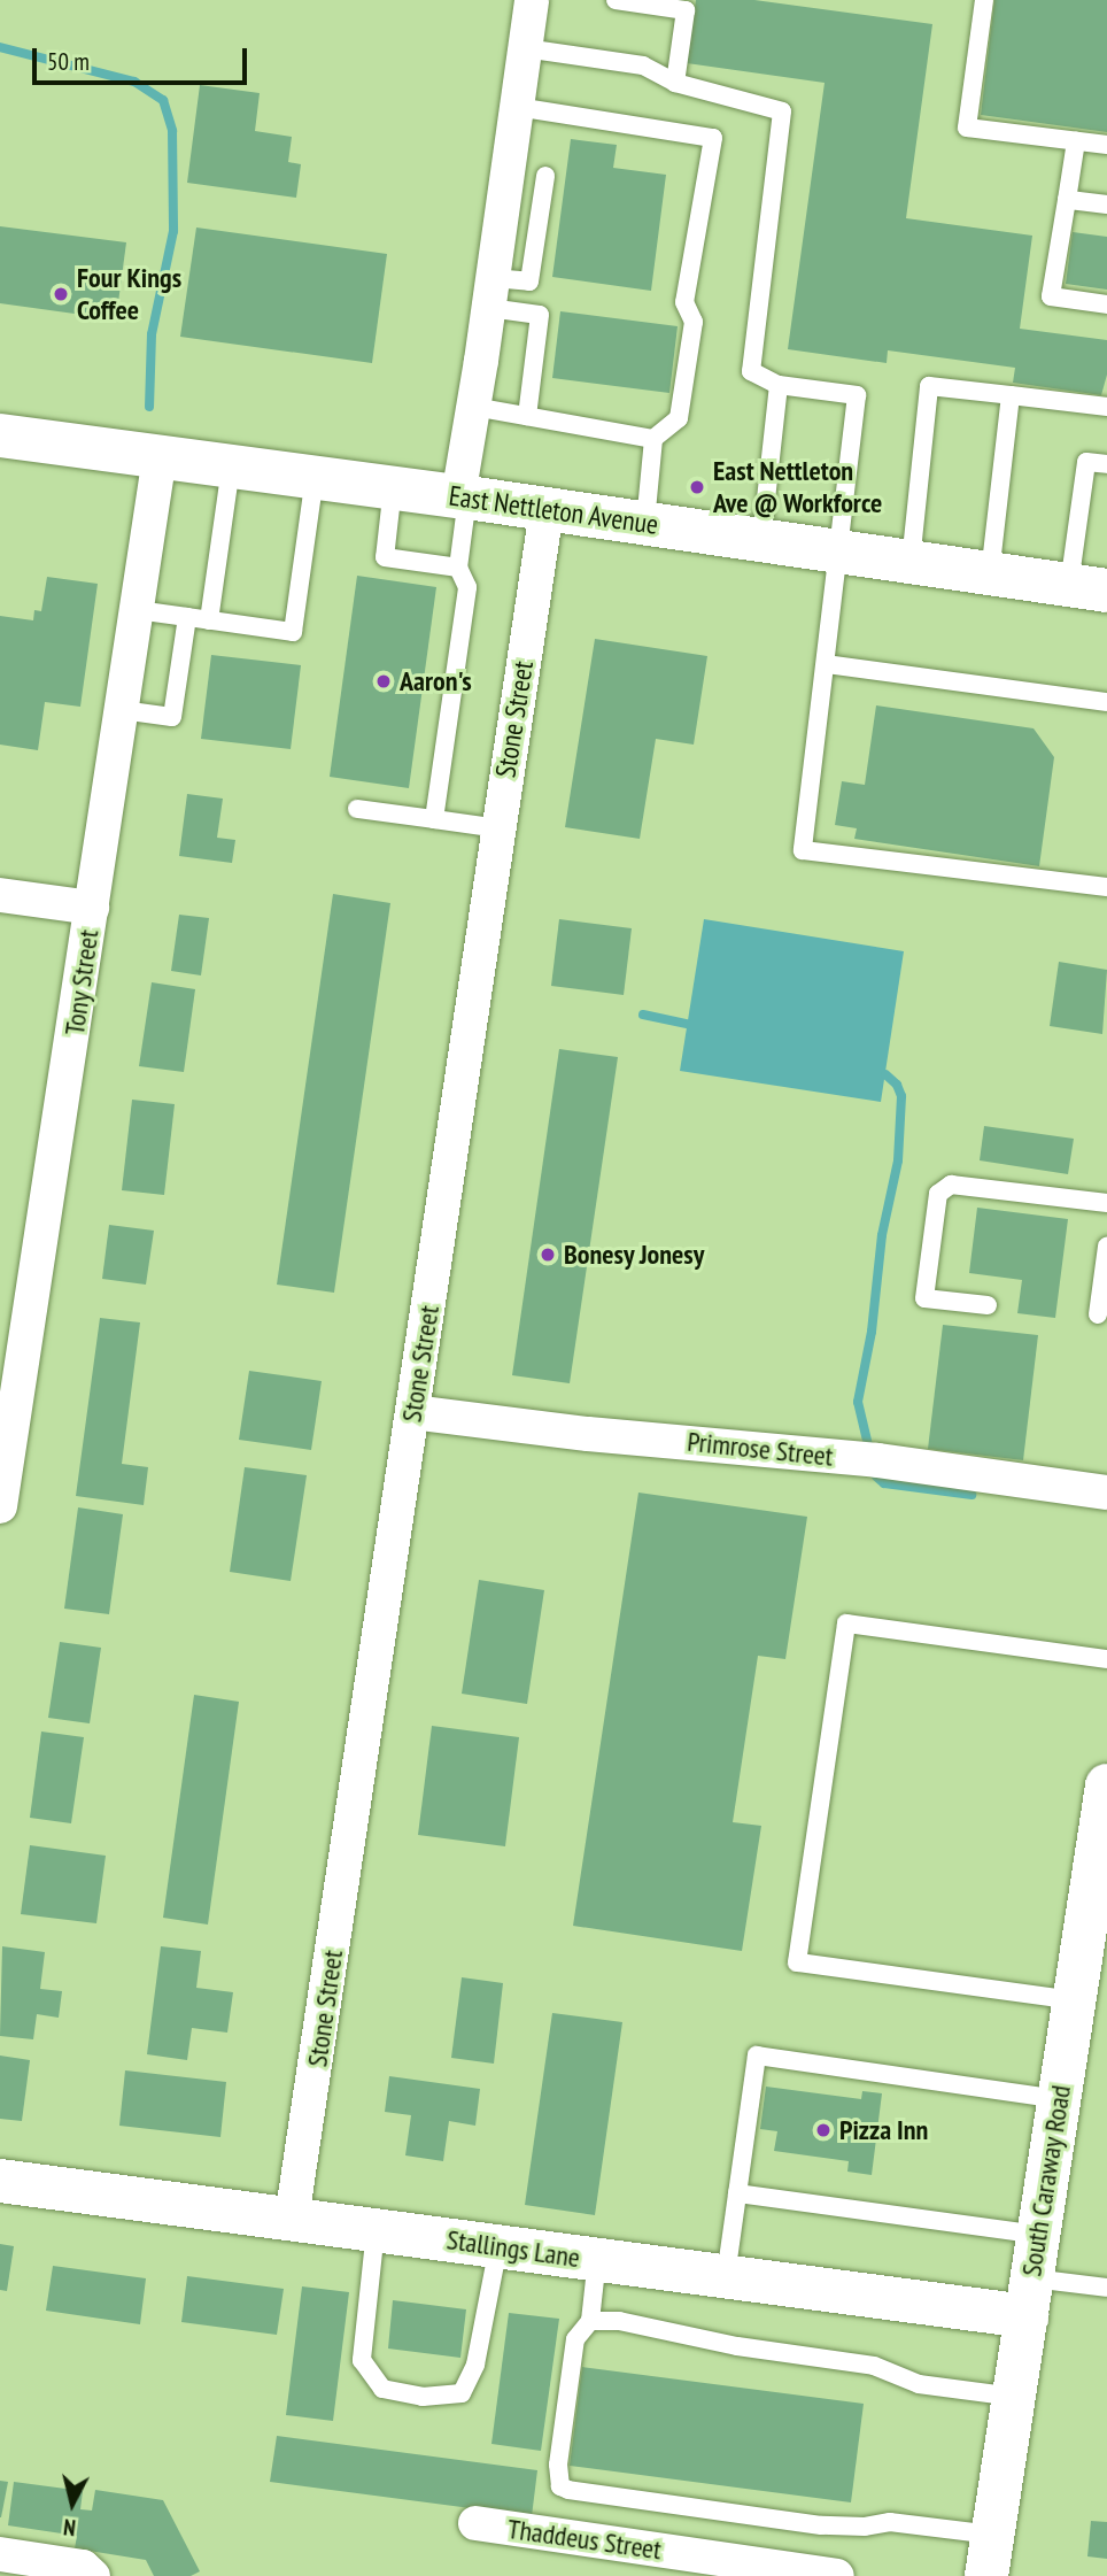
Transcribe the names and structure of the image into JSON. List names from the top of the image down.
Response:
{
  "streets": {
    "street": [
      "East Nettleton Avenue",
      "Stone Street",
      "Tony Street",
      "Primrose Street",
      "South Caraway Road",
      "Stallings Lane",
      "Thaddeus Street"
    ]
  },
  "crossings": [
    ["East Nettleton Avenue", "Stone Street"],
    ["East Nettleton Avenue", "Tony Street"],
    ["Stone Street", "Primrose Street"],
    ["Stone Street", "Stallings Lane"],
    ["South Caraway Road", "Stallings Lane"]
  ],
  "places": [
    "Four Kings Coffee",
    "East Nettleton Ave @ Workforce",
    "Aaron's",
    "Bonesy Jonesy",
    "Pizza Inn"
  ],
  "scale_bar": "50 m",
  "north": "bottom"
}
